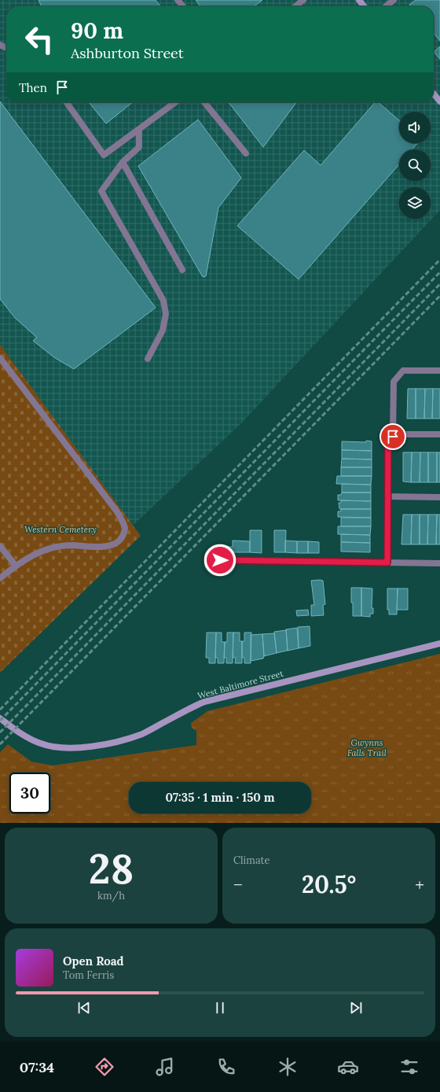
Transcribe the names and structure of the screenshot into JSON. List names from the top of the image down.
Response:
{
  "streets": {
    "main road": ["West Baltimore Street"]
  },
  "parks": ["Western Cemetery", "Gwynns Falls Trail"],
  "page": {
    "turn": ["90 m", "Ashburton Street"],
    "then": "Then",
    "limit": "30",
    "trip": "07:35 · 1 min · 150 m",
    "tile": [
      ["28", "km/h"],
      "Climate"
    ],
    "heat": ["−", "20.5°", "+"],
    "song": ["Open Road", "Tom Ferris"],
    "tabs": "07:34"
  }
}
